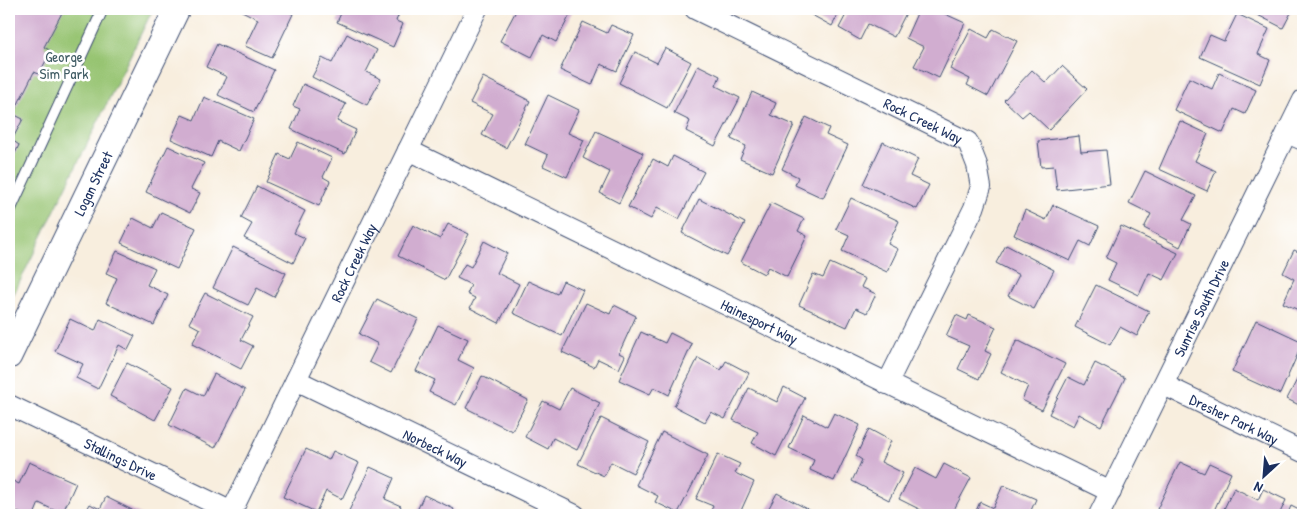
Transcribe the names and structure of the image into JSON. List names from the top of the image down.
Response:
{
  "streets": {
    "street": [
      "Rock Creek Way",
      "Logan Street",
      "Sunrise South Drive",
      "Hainesport Way",
      "Dresher Park Way",
      "Norbeck Way",
      "Stallings Drive"
    ]
  },
  "crossings": [
    ["Rock Creek Way", "Hainesport Way"],
    ["Rock Creek Way", "Norbeck Way"],
    ["Rock Creek Way", "Stallings Drive"],
    ["Sunrise South Drive", "Hainesport Way"],
    ["Sunrise South Drive", "Dresher Park Way"]
  ],
  "parks": ["George Sim Park"],
  "north": "bottom left"
}
